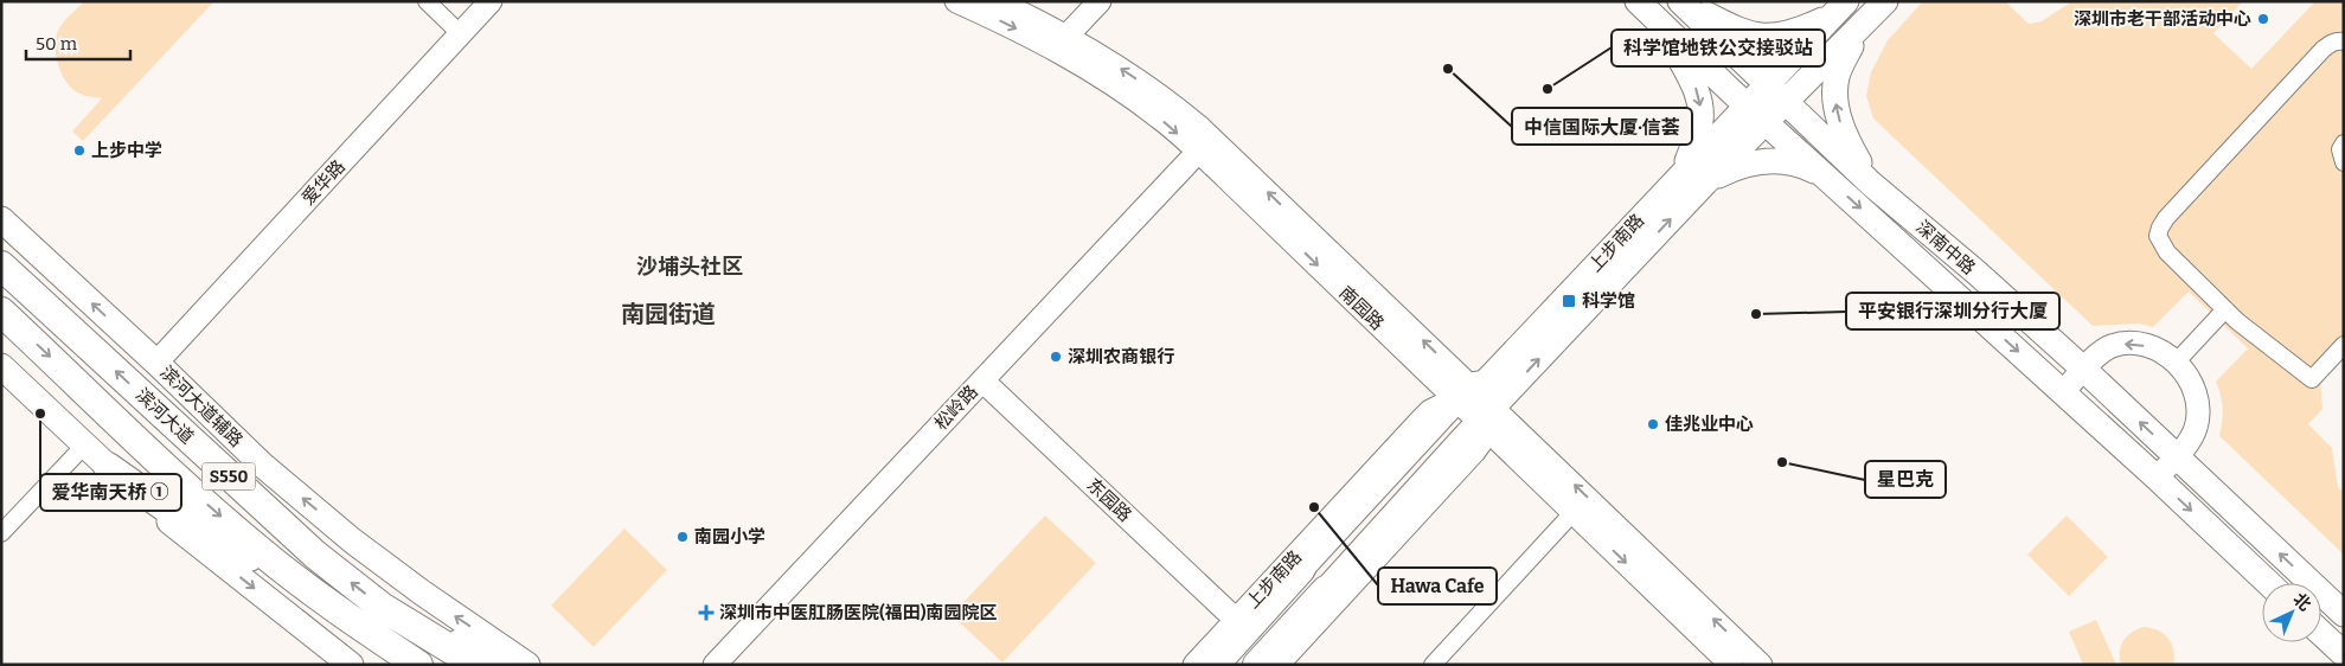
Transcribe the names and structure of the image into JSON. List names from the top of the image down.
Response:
{
  "streets": {
    "highway": ["滨河大道", "S550"],
    "main road": ["上步南路", "深南中路", "滨河大道辅路"],
    "street": [
      "爱华路",
      "南园路",
      "松岭路",
      "东园路"
    ]
  },
  "crossings": [
    ["爱华路", "滨河大道辅路"],
    ["上步南路", "深南中路"],
    ["上步南路", "南园路"],
    ["上步南路", "东园路"],
    ["南园路", "松岭路"],
    ["松岭路", "东园路"]
  ],
  "districts": ["沙埔头社区", "南园街道"],
  "places": {
    "other": [
      "深圳市老干部活动中心",
      "中信国际大厦·信荟",
      "科学馆地铁公交接驳站",
      "上步中学",
      "平安银行深圳分行大厦",
      "深圳农商银行",
      "爱华南天桥 ①",
      "佳兆业中心",
      "星巴克",
      "Hawa Cafe",
      "南园小学"
    ],
    "transit": ["科学馆"],
    "health": ["深圳市中医肛肠医院(福田)南园院区"]
  },
  "scale_bar": "50 m",
  "north": "top right"
}
